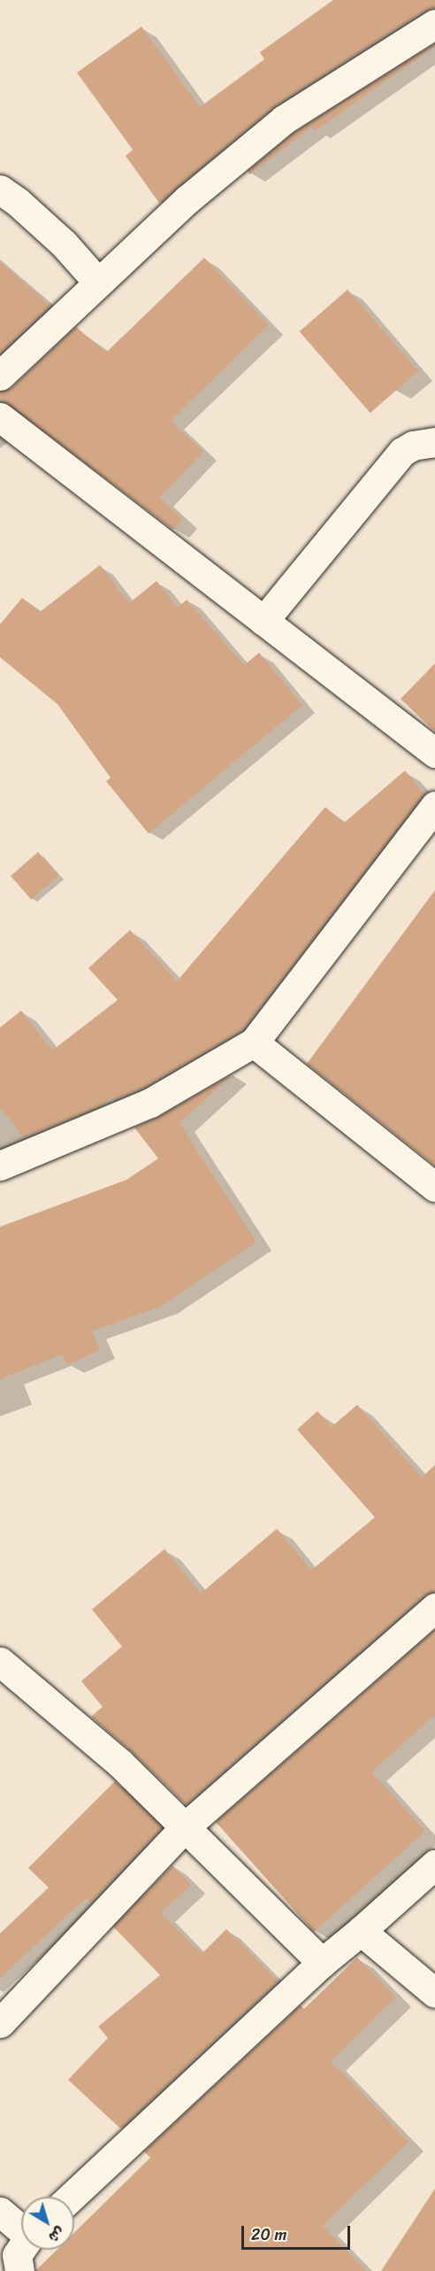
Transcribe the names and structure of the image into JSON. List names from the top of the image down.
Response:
{
  "scale_bar": "20 m",
  "north": "bottom right"
}
